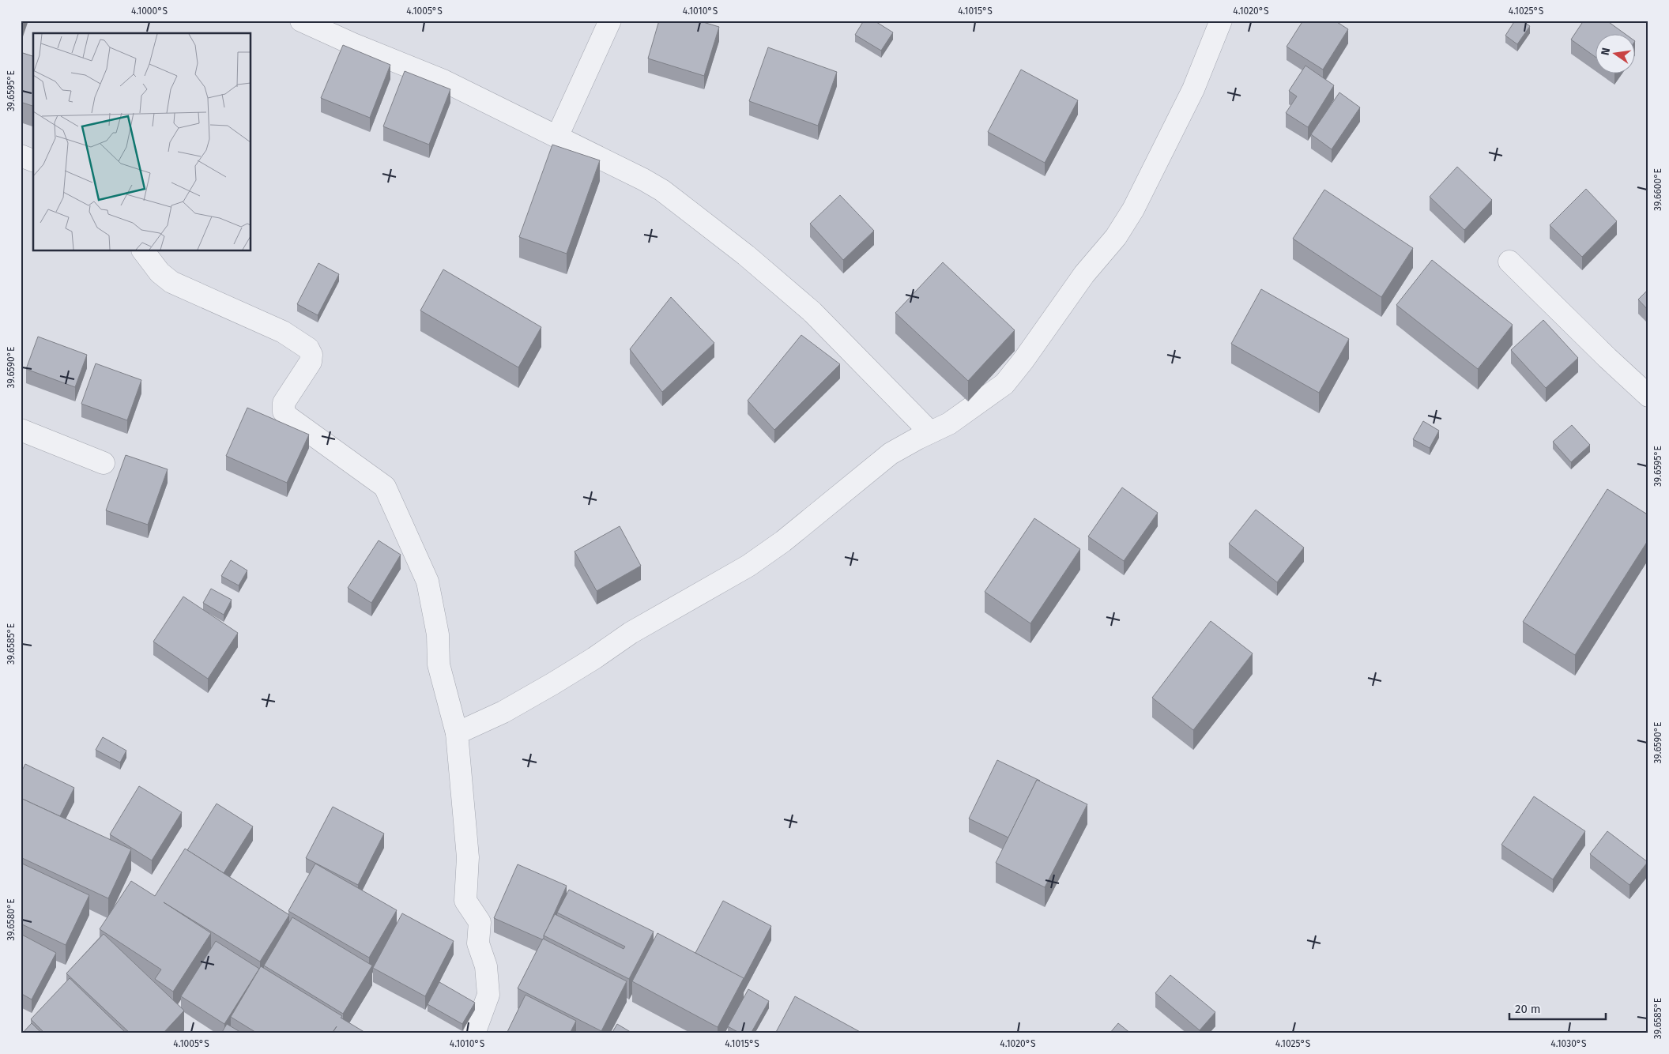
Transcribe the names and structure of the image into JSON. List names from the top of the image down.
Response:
{
  "scale_bar": "20 m",
  "north": "left",
  "coordinates": [
    "4.1000°S",
    "4.1005°S",
    "4.1010°S",
    "4.1015°S",
    "4.1020°S",
    "4.1025°S",
    "39.6595°E",
    "39.6600°E",
    "39.6590°E",
    "39.6585°E",
    "39.6580°E",
    "4.1030°S"
  ]
}
